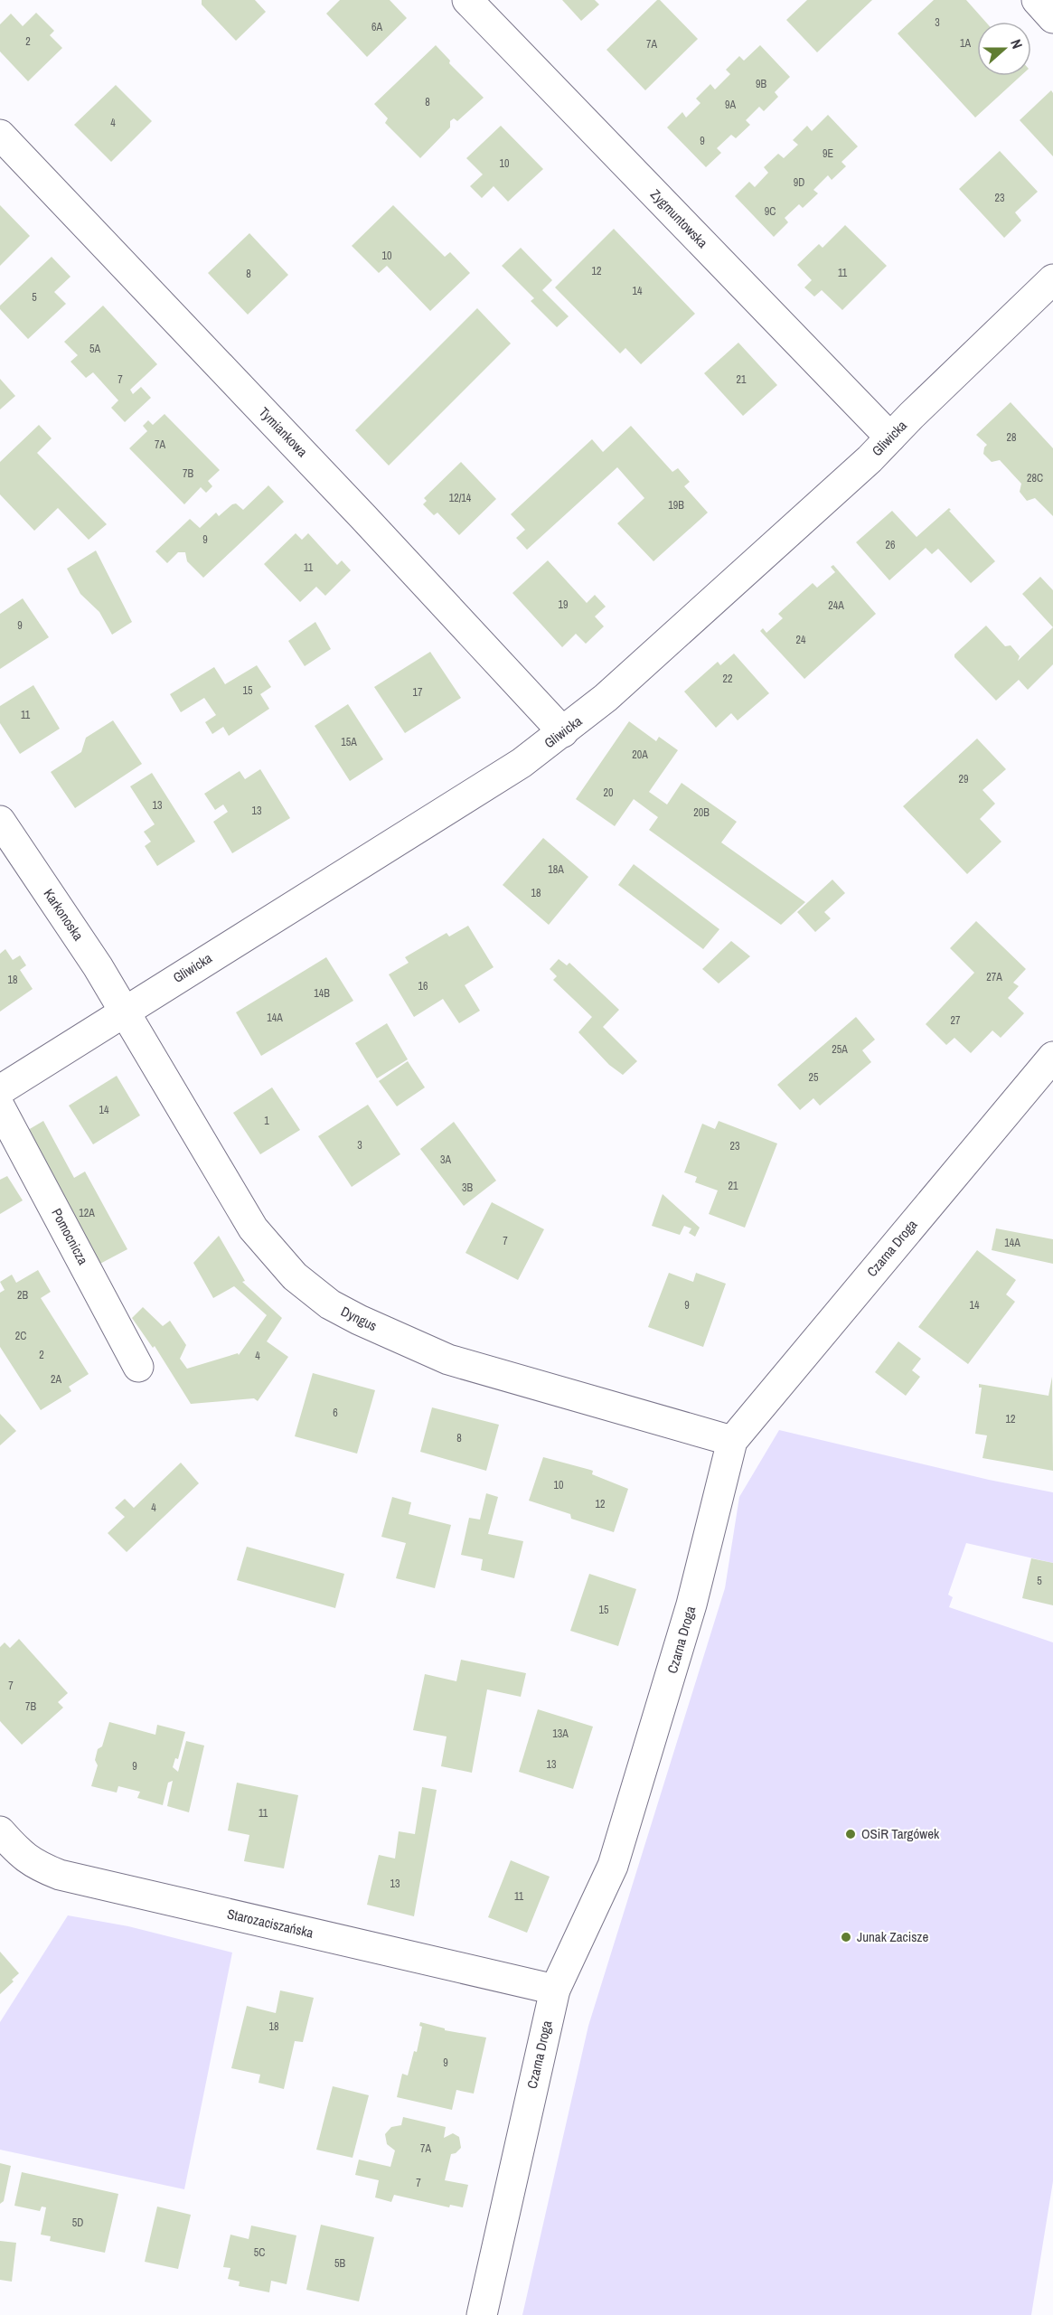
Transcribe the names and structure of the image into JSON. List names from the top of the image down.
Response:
{
  "streets": {
    "street": [
      "Zygmuntowska",
      "Tymiankowa",
      "Gliwicka",
      "Karkonoska",
      "Pomocnicza",
      "Czarna Droga",
      "Dyngus",
      "Starozaciszańska"
    ]
  },
  "crossings": [
    ["Zygmuntowska", "Gliwicka"],
    ["Tymiankowa", "Gliwicka"],
    ["Gliwicka", "Karkonoska"],
    ["Gliwicka", "Dyngus"],
    ["Karkonoska", "Dyngus"],
    ["Czarna Droga", "Dyngus"],
    ["Czarna Droga", "Starozaciszańska"]
  ],
  "places": ["OSiR Targówek", "Junak Zacisze"],
  "house_numbers": [
    "3",
    "6A",
    "2",
    "1A",
    "7A",
    "9B",
    "8",
    "9A",
    "4",
    "9",
    "9E",
    "10",
    "9D",
    "23",
    "9C",
    "10",
    "12",
    "11",
    "8",
    "14",
    "5",
    "5A",
    "7",
    "21",
    "28",
    "7A",
    "7B",
    "28C",
    "12/14",
    "19B",
    "9",
    "26",
    "11",
    "19",
    "24A",
    "9",
    "24",
    "22",
    "15",
    "17",
    "11",
    "15A",
    "20A",
    "29",
    "20",
    "13",
    "13",
    "20B",
    "18A",
    "18",
    "27A",
    "18",
    "16",
    "14B",
    "14A",
    "27",
    "25A",
    "25",
    "14",
    "1",
    "3",
    "23",
    "3A",
    "21",
    "3B",
    "12A",
    "7",
    "14A",
    "2B",
    "9",
    "14",
    "2C",
    "2",
    "4",
    "2A",
    "6",
    "12",
    "8",
    "10",
    "12",
    "4",
    "5",
    "15",
    "7",
    "7B",
    "13A",
    "13",
    "9",
    "11",
    "13",
    "11",
    "18",
    "9",
    "7A",
    "7",
    "5D",
    "5C",
    "5B"
  ],
  "north": "right"
}
